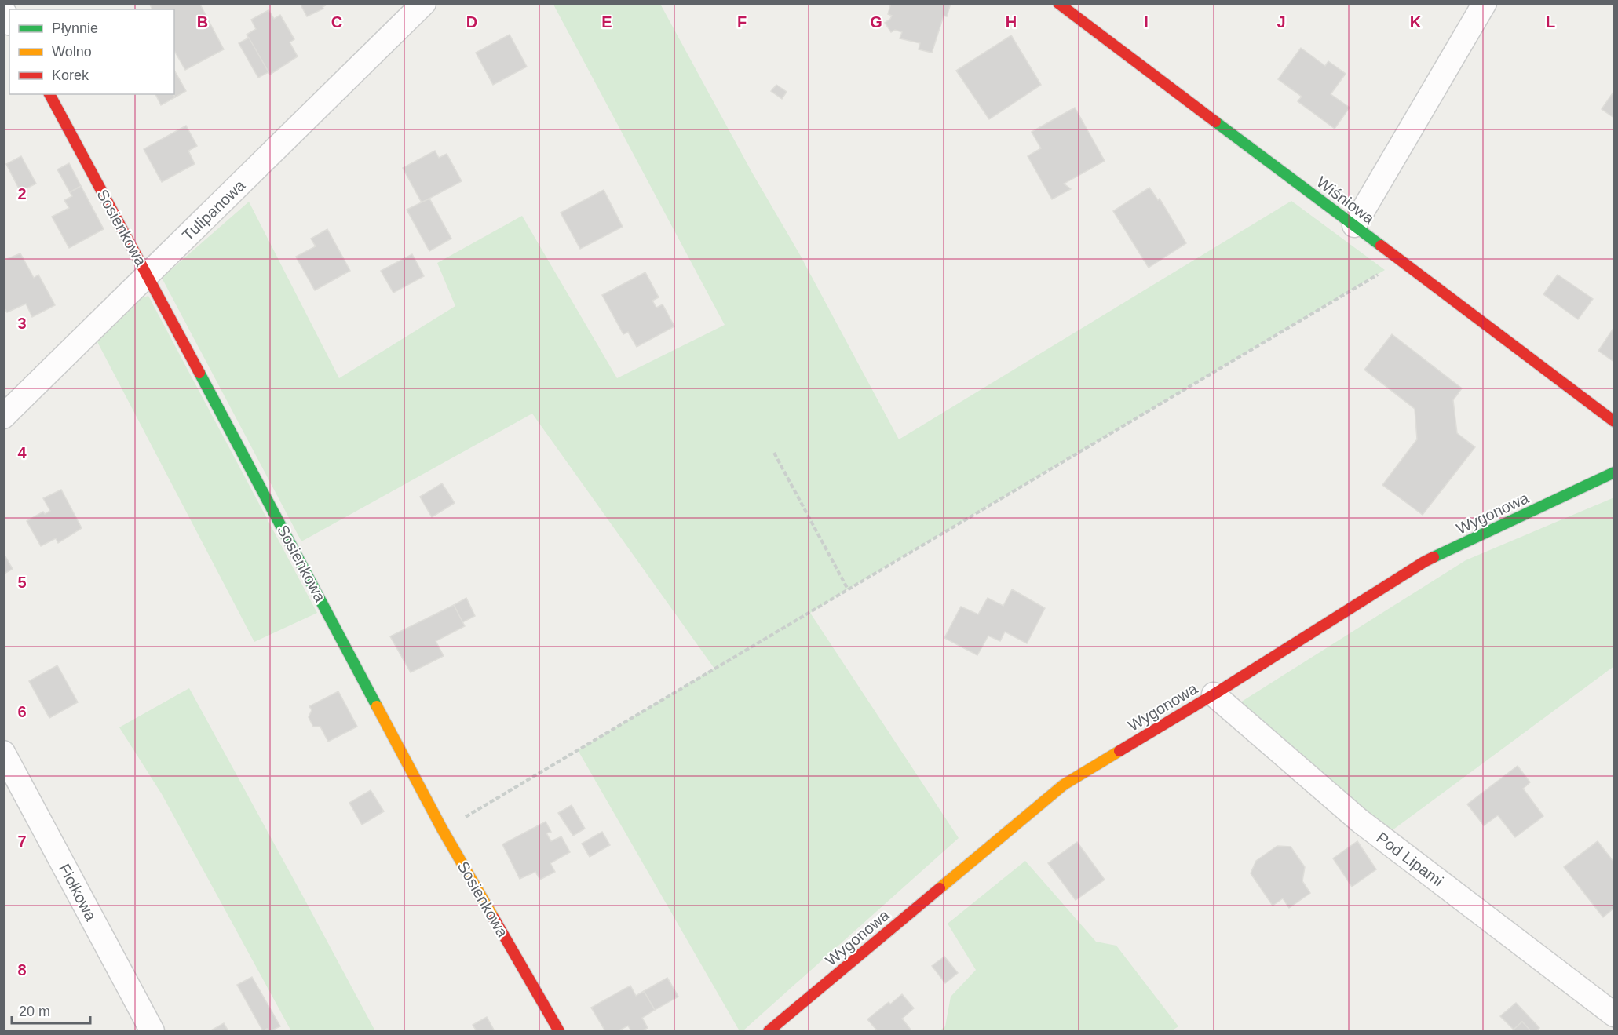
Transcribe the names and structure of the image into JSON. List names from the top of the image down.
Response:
{
  "streets": {
    "street": [
      "Wiśniowa",
      "Tulipanowa",
      "Sosienkowa",
      "Wygonowa",
      "Pod Lipami",
      "Fiołkowa"
    ]
  },
  "crossings": [
    ["Tulipanowa", "Sosienkowa"],
    ["Wygonowa", "Pod Lipami"]
  ],
  "legend": ["Płynnie", "Wolno", "Korek"],
  "scale_bar": "20 m",
  "grid": {
    "columns": [
      "B",
      "C",
      "D",
      "E",
      "F",
      "G",
      "H",
      "I",
      "J",
      "K",
      "L"
    ],
    "rows": [
      "2",
      "3",
      "4",
      "5",
      "6",
      "7",
      "8"
    ]
  }
}
